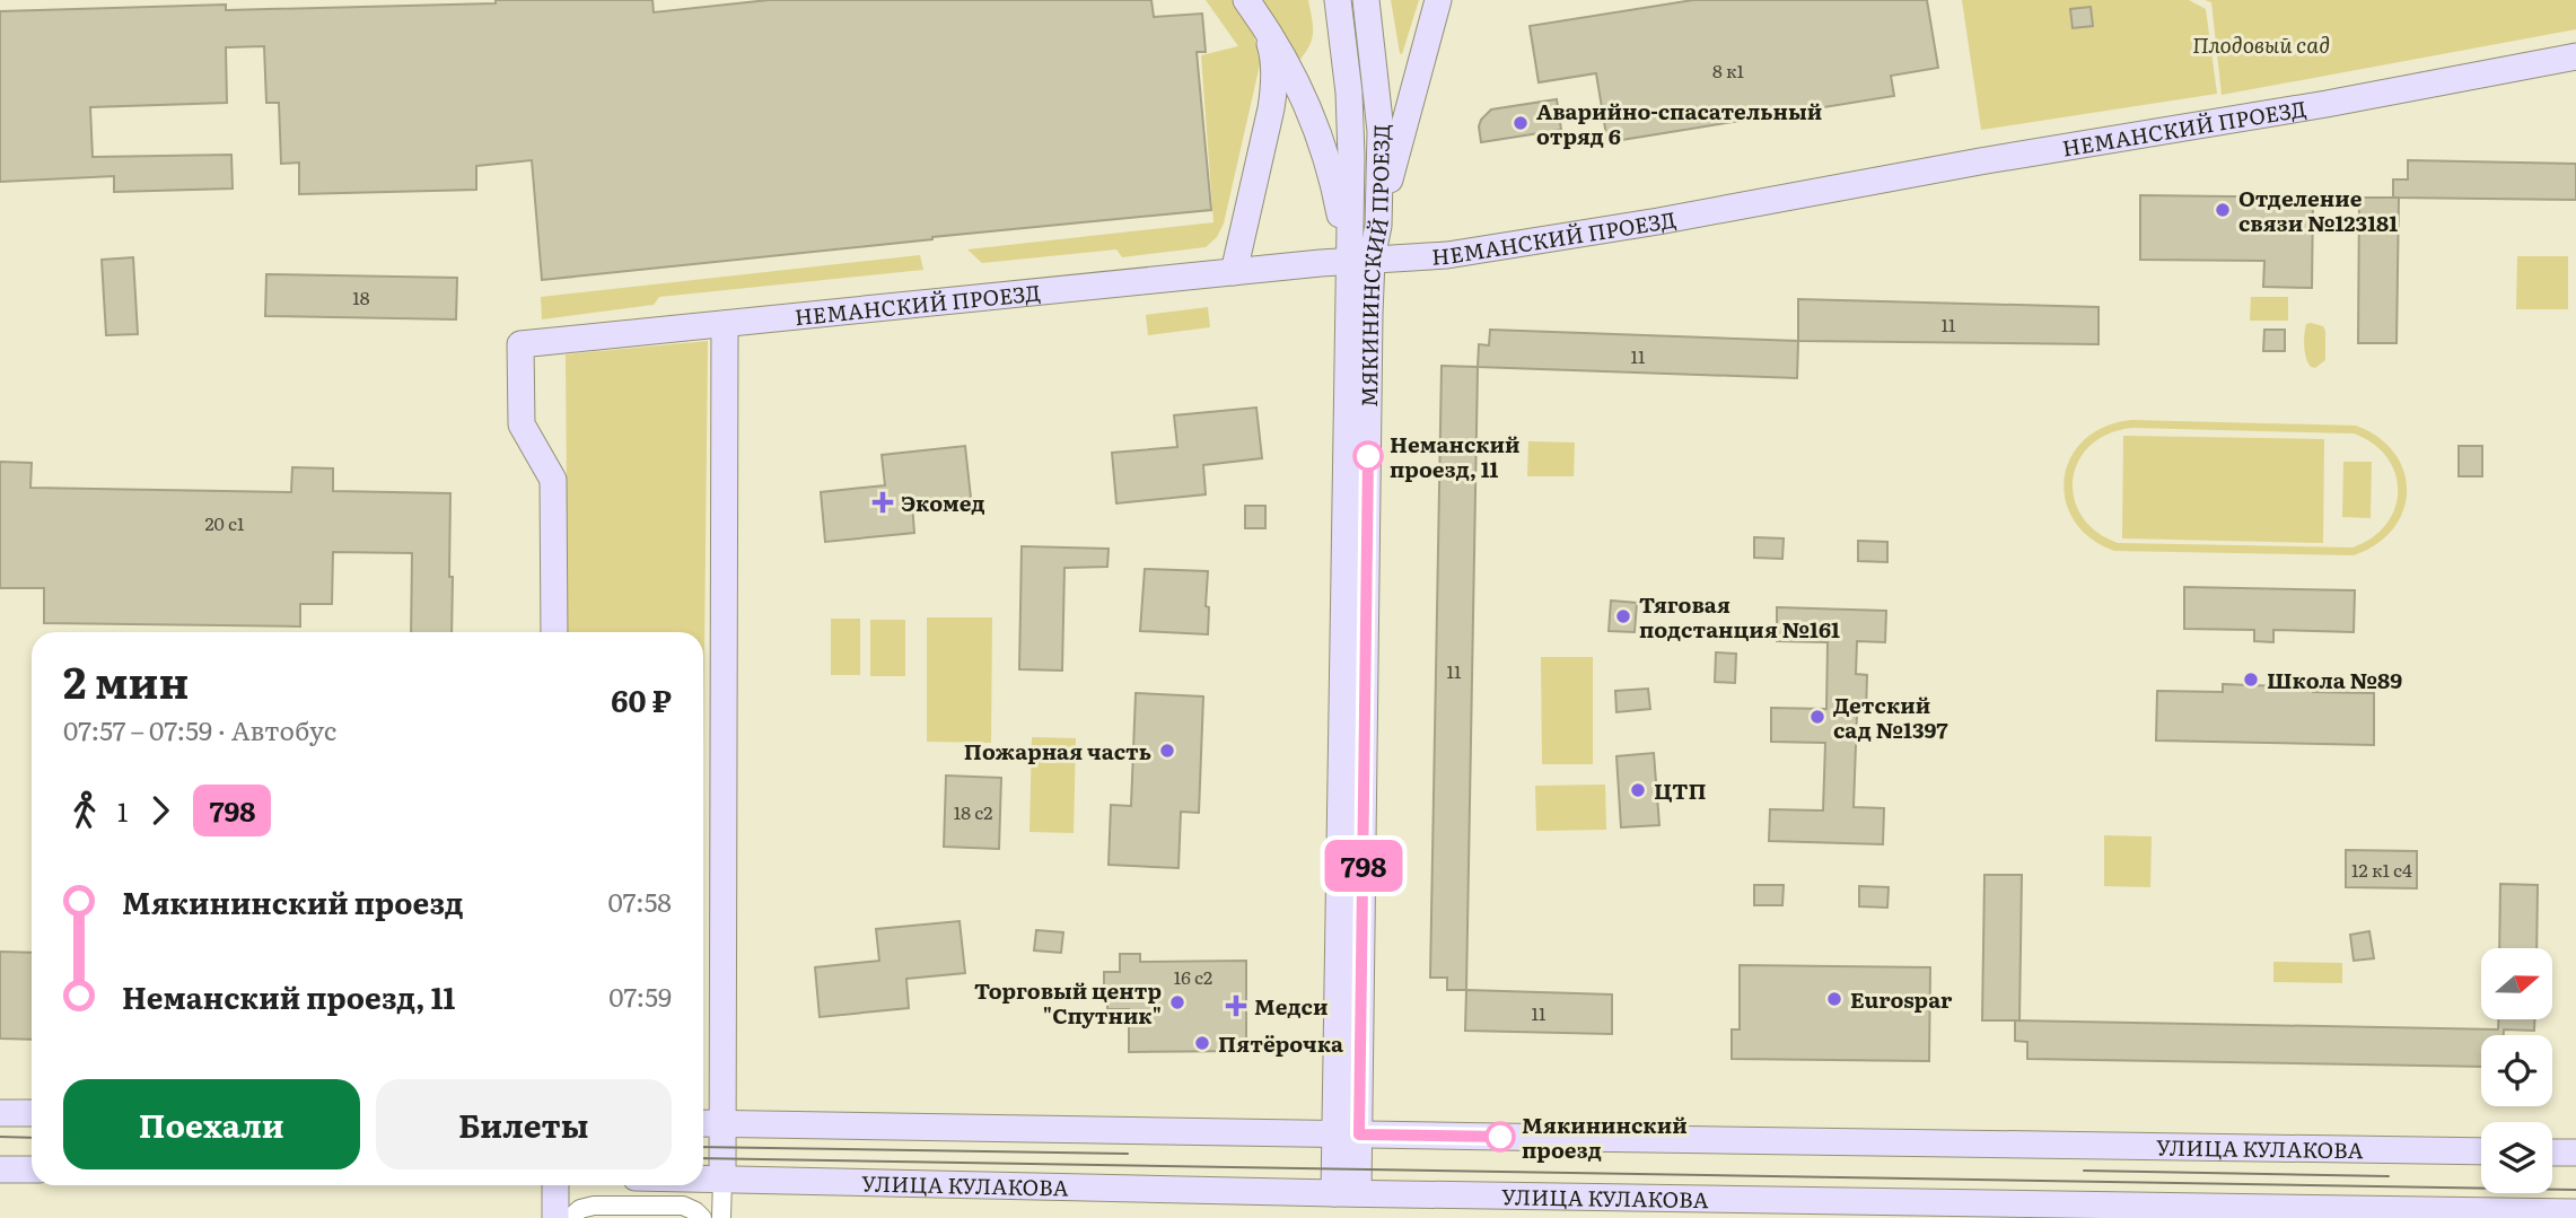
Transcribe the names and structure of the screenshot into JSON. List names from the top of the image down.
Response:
{
  "streets": {
    "main road": ["НЕМАНСКИЙ ПРОЕЗД", "МЯКИНИНСКИЙ ПРОЕЗД", "УЛИЦА КУЛАКОВА"]
  },
  "crossings": [
    ["НЕМАНСКИЙ ПРОЕЗД", "МЯКИНИНСКИЙ ПРОЕЗД"],
    ["МЯКИНИНСКИЙ ПРОЕЗД", "УЛИЦА КУЛАКОВА"]
  ],
  "parks": ["Плодовый сад"],
  "places": {
    "other": [
      "Аварийно-спасательный отряд 6",
      "Отделение связи №123181",
      "Неманский проезд, 11",
      "Тяговая подстанция №161",
      "Школа №89",
      "Детский сад №1397",
      "Пожарная часть",
      "ЦТП",
      "Eurospar",
      "Торговый центр \"Спутник\"",
      "Пятёрочка",
      "Мякининский проезд"
    ],
    "health": ["Экомед", "Медси"]
  },
  "lines": ["bus line 798"],
  "house_numbers": [
    "8 к1",
    "18",
    "11",
    "11",
    "20 с1",
    "11",
    "18 с2",
    "12 к1 с4",
    "16 с2",
    "11"
  ],
  "north": "right",
  "page": {
    "on_map": "798",
    "heading": ["2 мин", "07:57 – 07:59 · Автобус", "60 ₽"],
    "legs": ["1", "798"],
    "list": [
      {
        "name": "Мякининский проезд",
        "value": "07:58"
      },
      {
        "name": "Неманский проезд, 11",
        "value": "07:59"
      }
    ],
    "buttons": ["Поехали", "Билеты"]
  }
}
